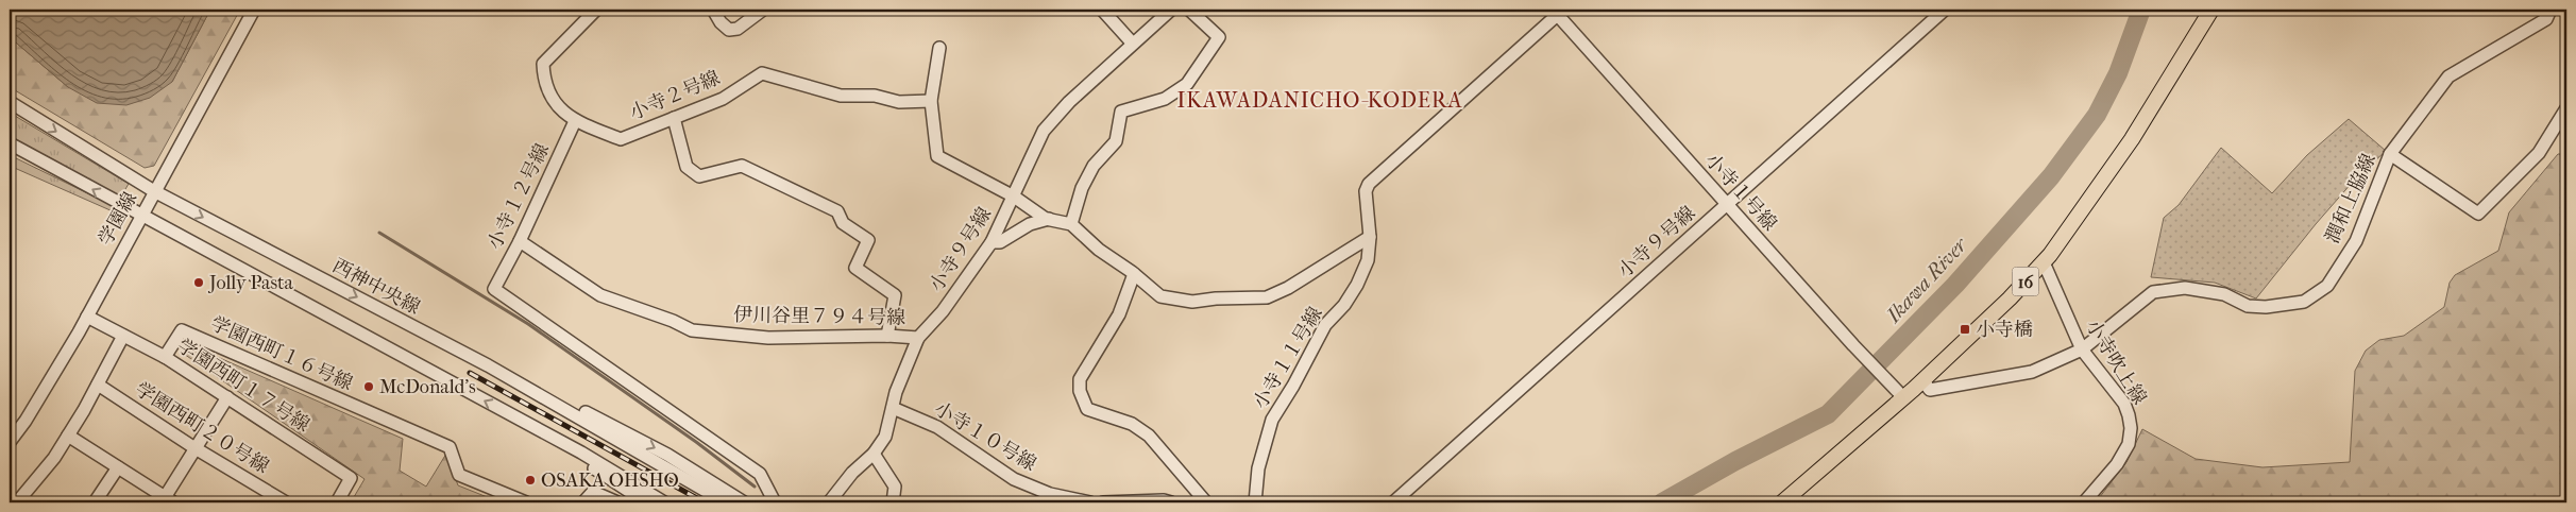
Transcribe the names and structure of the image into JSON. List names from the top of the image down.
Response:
{
  "streets": {
    "main road": ["16"],
    "street": [
      "小寺２号線",
      "小寺１号線",
      "小寺１２号線",
      "潤和上脇線",
      "学園線",
      "小寺９号線",
      "西神中央線",
      "伊川谷里７９４号線",
      "学園西町１６号線",
      "小寺１１号線",
      "小寺吹上線",
      "学園西町１７号線",
      "学園西町２０号線",
      "小寺１０号線"
    ]
  },
  "crossings": [
    ["小寺２号線", "小寺１２号線"],
    ["小寺１号線", "小寺９号線"],
    ["小寺１号線", "16"],
    ["小寺１号線", "小寺１１号線"],
    ["小寺１２号線", "伊川谷里７９４号線"],
    ["潤和上脇線", "16"],
    ["潤和上脇線", "小寺吹上線"],
    ["学園線", "西神中央線"],
    ["学園線", "学園西町１７号線"],
    ["小寺９号線", "伊川谷里７９４号線"],
    ["小寺９号線", "小寺１０号線"],
    ["16", "小寺吹上線"],
    ["学園西町１６号線", "学園西町１７号線"]
  ],
  "districts": ["IKAWADANICHO-KODERA"],
  "water": ["Ikawa River"],
  "places": {
    "other": ["Jolly Pasta", "McDonald's", "OSAKA OHSHO"],
    "transit": ["小寺橋"]
  }
}
